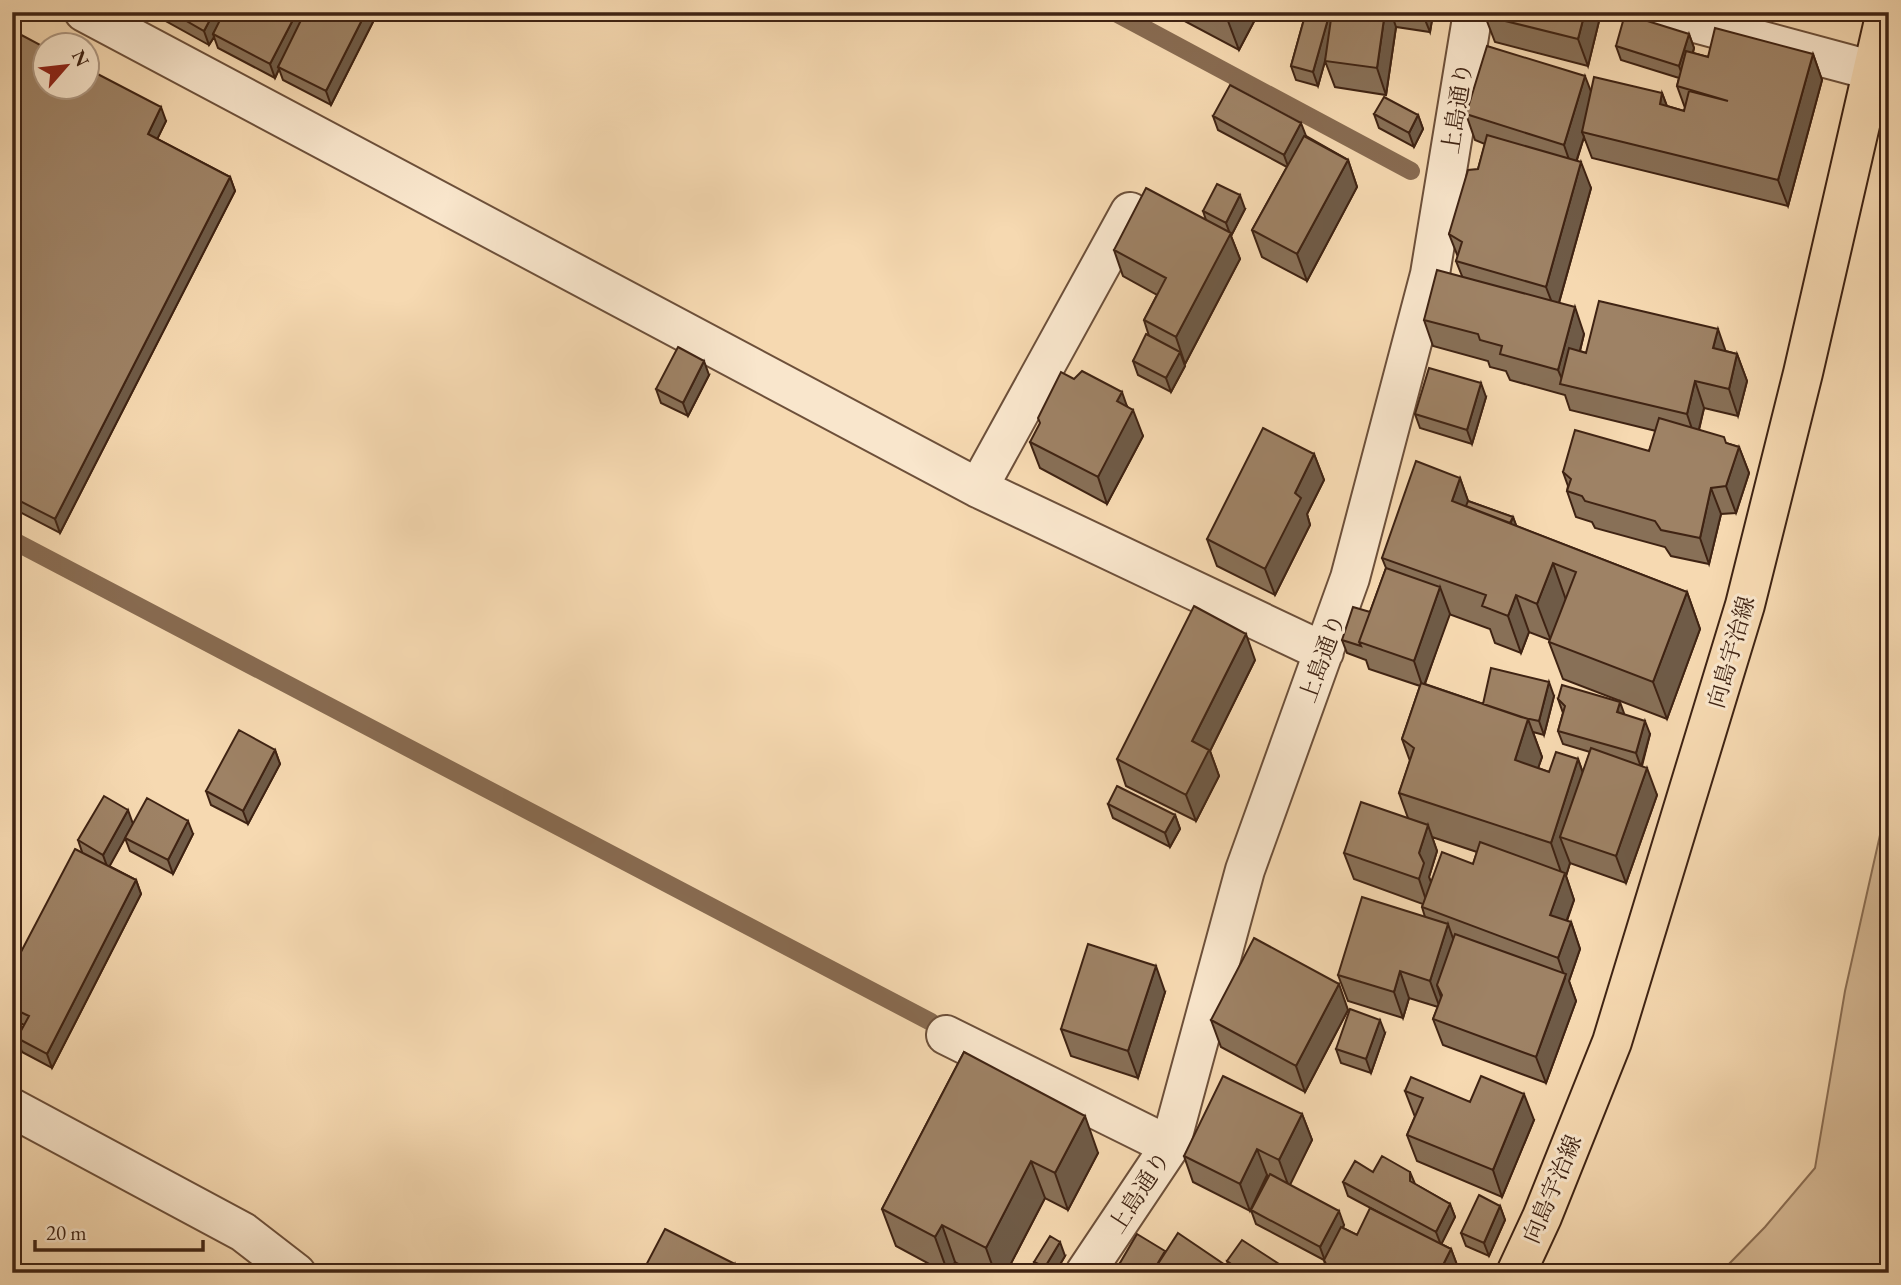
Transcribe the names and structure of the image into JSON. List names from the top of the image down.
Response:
{
  "streets": {
    "main road": ["向島宇治線"],
    "street": ["上島通り"]
  },
  "scale_bar": "20 m",
  "north": "top right"
}
